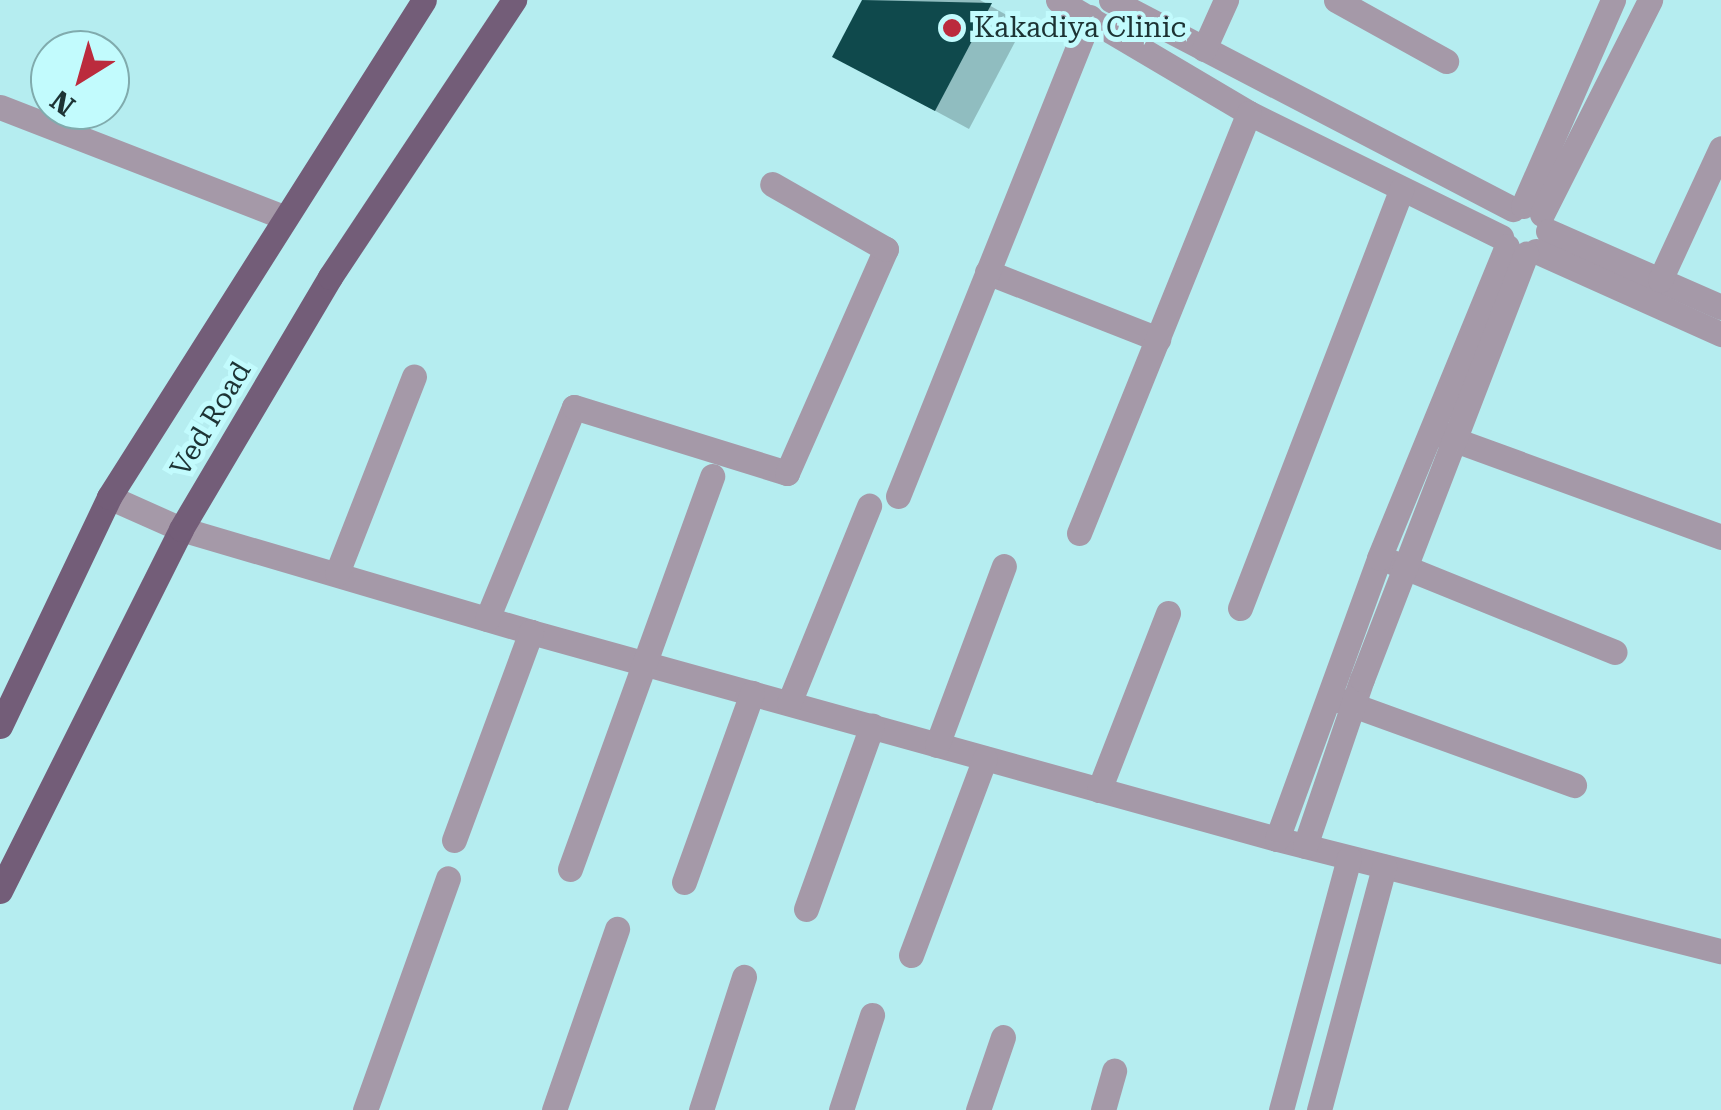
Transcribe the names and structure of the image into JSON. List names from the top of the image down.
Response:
{
  "streets": {
    "main road": ["Ved Road"]
  },
  "places": ["Kakadiya Clinic"],
  "north": "bottom left"
}
